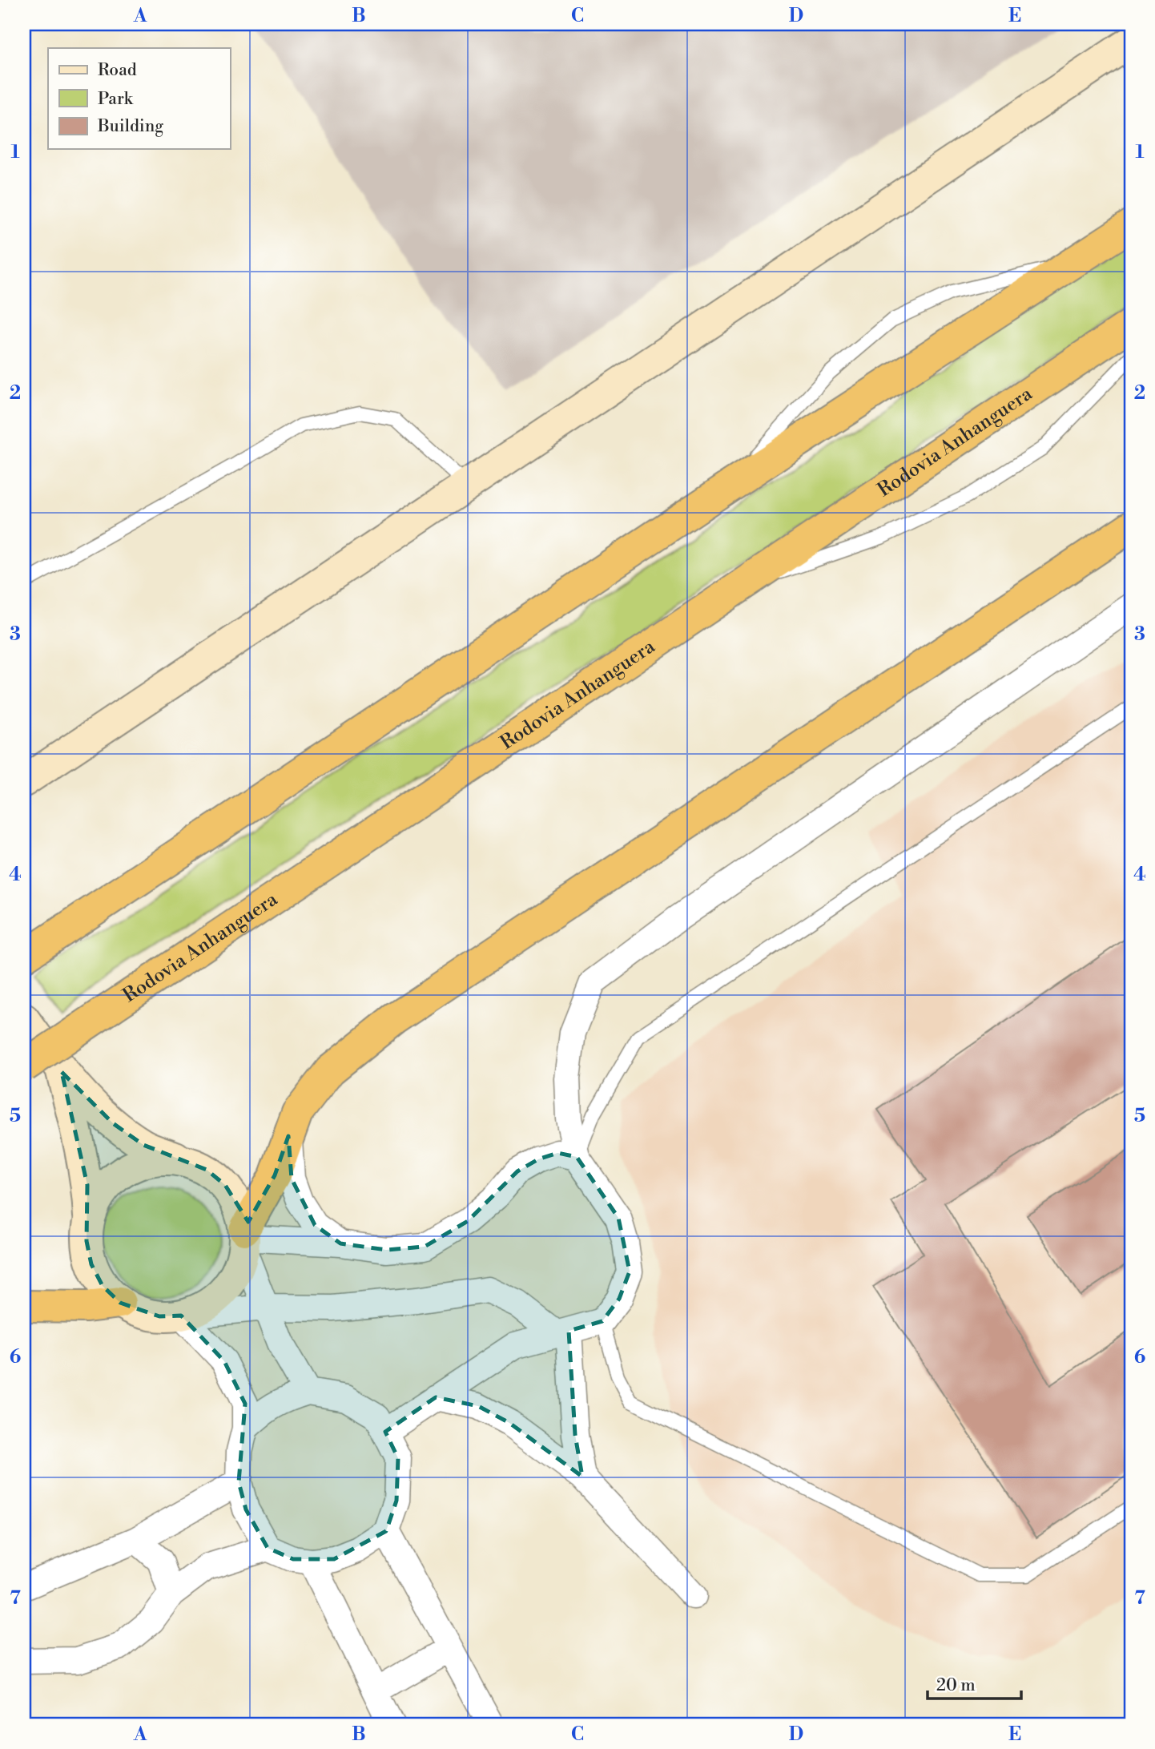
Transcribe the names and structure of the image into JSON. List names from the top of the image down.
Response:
{
  "streets": {
    "highway": ["Rodovia Anhanguera"]
  },
  "legend": ["Road", "Park", "Building"],
  "scale_bar": "20 m",
  "grid": {
    "columns": [
      "A",
      "B",
      "C",
      "D",
      "E"
    ],
    "rows": [
      "1",
      "2",
      "3",
      "4",
      "5",
      "6",
      "7"
    ]
  }
}
